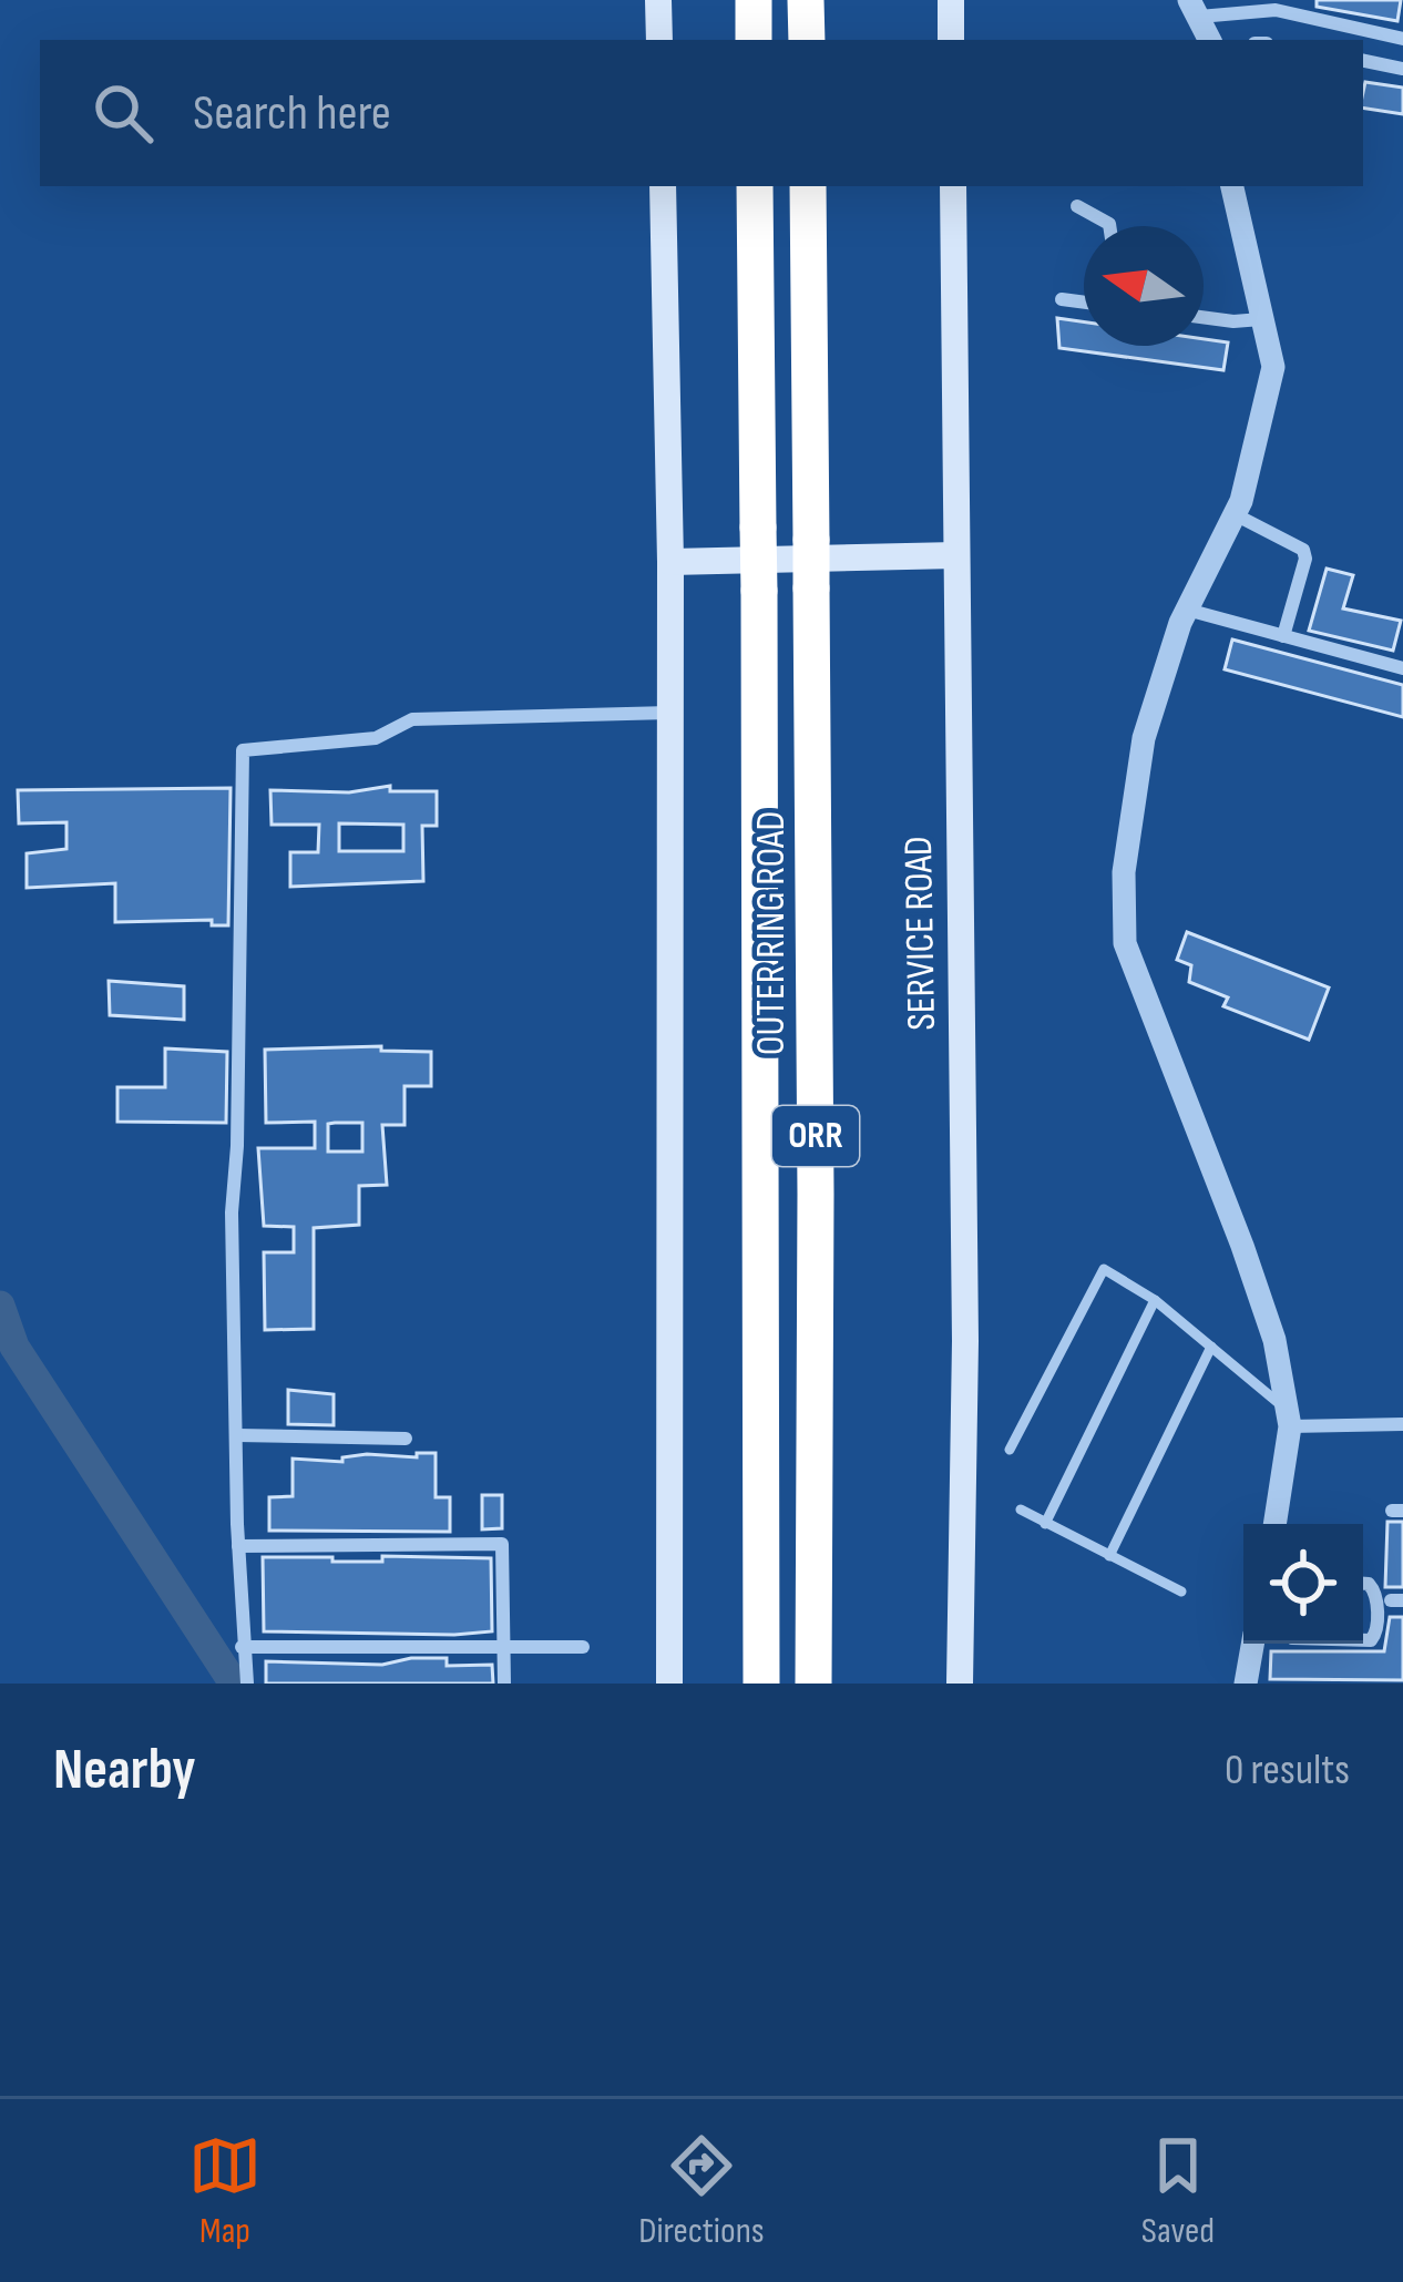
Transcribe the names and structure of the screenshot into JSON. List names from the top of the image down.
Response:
{
  "streets": {
    "highway": ["OUTER RING ROAD", "ORR"],
    "main road": ["SERVICE ROAD"]
  },
  "north": "left",
  "page": {
    "search": "Search here",
    "heading": ["Nearby", "0 results"],
    "nav": ["Map", "Directions", "Saved"]
  }
}
